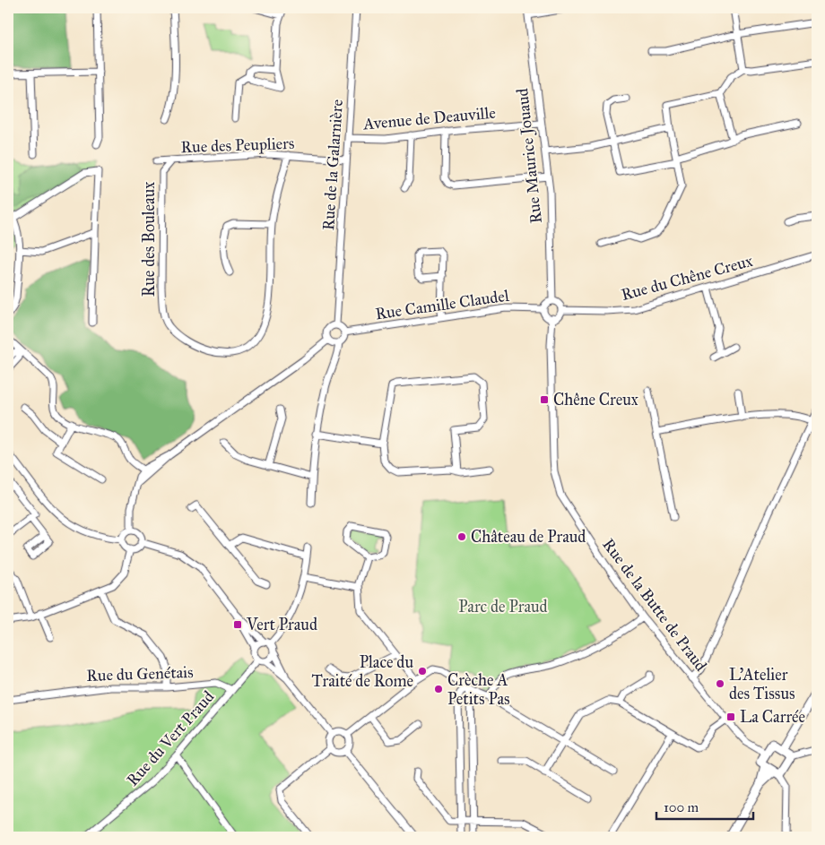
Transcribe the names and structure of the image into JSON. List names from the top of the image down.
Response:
{
  "streets": {
    "street": [
      "Avenue de Deauville",
      "Rue des Peupliers",
      "Rue Maurice Jouaud",
      "Rue de la Galarnière",
      "Rue des Bouleaux",
      "Rue du Chêne Creux",
      "Rue Camille Claudel",
      "Rue de la Butte de Praud",
      "Rue du Genétais",
      "Rue du Vert Praud"
    ]
  },
  "crossings": [
    ["Avenue de Deauville", "Rue Maurice Jouaud"],
    ["Avenue de Deauville", "Rue de la Galarnière"],
    ["Rue des Peupliers", "Rue de la Galarnière"],
    ["Rue des Peupliers", "Rue des Bouleaux"],
    ["Rue Maurice Jouaud", "Rue du Chêne Creux"],
    ["Rue Maurice Jouaud", "Rue Camille Claudel"],
    ["Rue Maurice Jouaud", "Rue de la Butte de Praud"],
    ["Rue de la Galarnière", "Rue Camille Claudel"],
    ["Rue du Chêne Creux", "Rue Camille Claudel"],
    ["Rue du Chêne Creux", "Rue de la Butte de Praud"],
    ["Rue Camille Claudel", "Rue de la Butte de Praud"],
    ["Rue du Genétais", "Rue du Vert Praud"]
  ],
  "parks": ["Parc de Praud"],
  "places": {
    "transit": ["Chêne Creux", "Vert Praud", "La Carrée"],
    "other": [
      "Château de Praud",
      "Place du Traité de Rome",
      "L'Atelier des Tissus",
      "Crèche A Petits Pas"
    ]
  },
  "scale_bar": "100 m"
}
